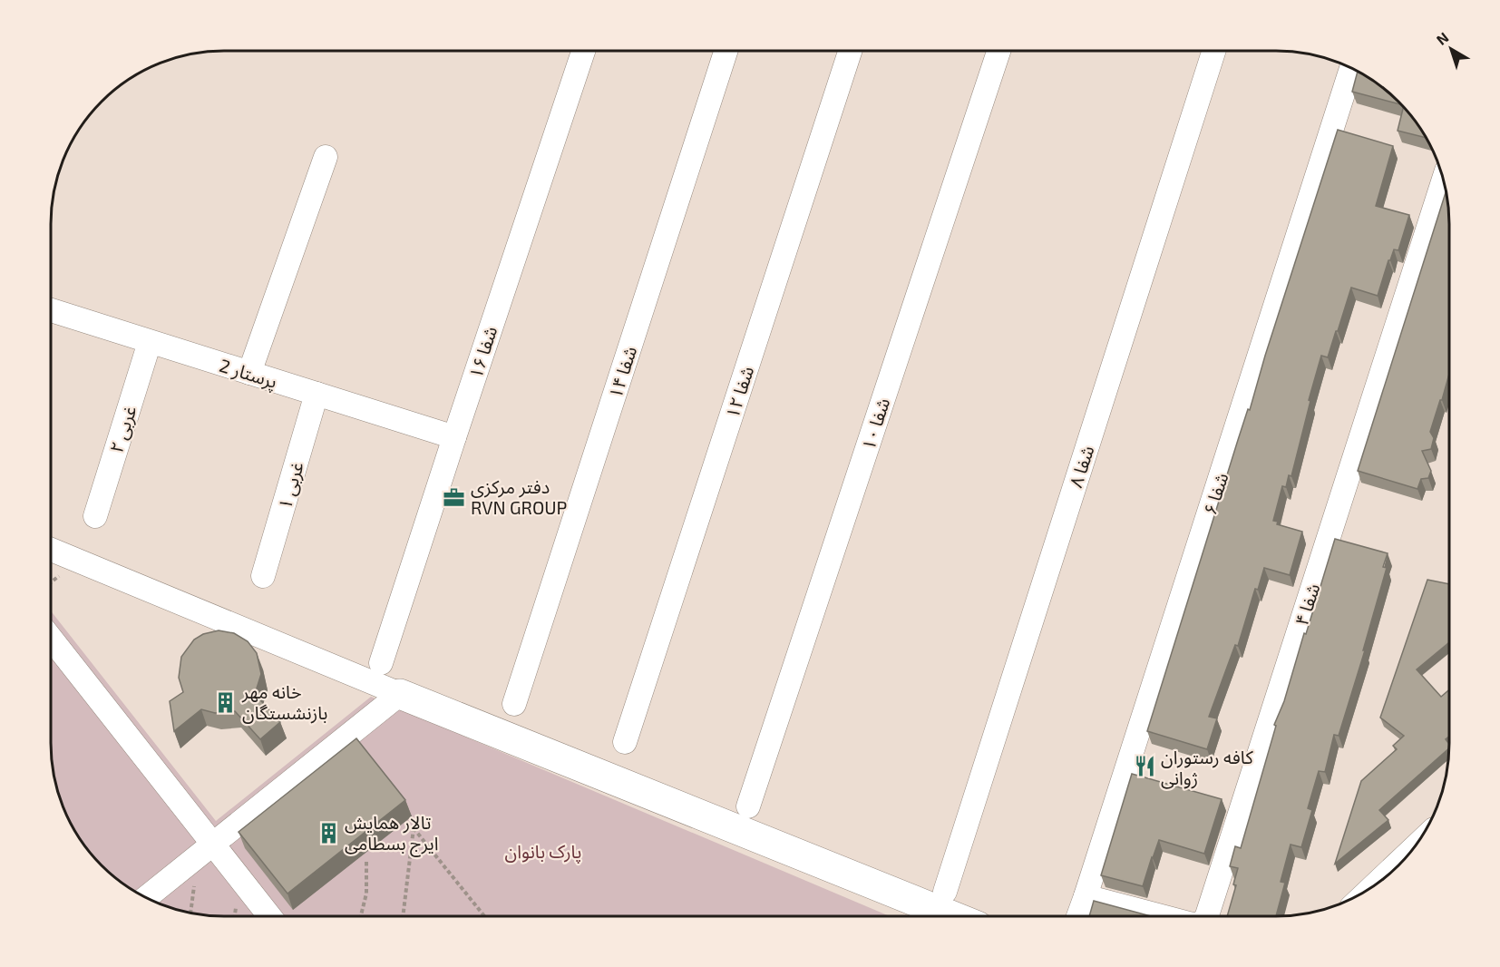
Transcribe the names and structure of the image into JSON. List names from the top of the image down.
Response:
{
  "streets": {
    "street": [
      "شفا ۱۶",
      "شفا ۱۴",
      "پرستار 2",
      "شفا ۱۲",
      "شفا ۱۰",
      "۲ غربی",
      "شفا ۸",
      "۱ غربی",
      "شفا ۶",
      "شفا ۴"
    ]
  },
  "crossings": [
    ["شفا ۱۶", "پرستار 2"],
    ["پرستار 2", "۲ غربی"],
    ["پرستار 2", "۱ غربی"],
    ["شفا ۶", "شفا ۴"]
  ],
  "parks": ["پارک بانوان"],
  "places": {
    "office": ["دفتر مرکزی RVN GROUP"],
    "building": ["خانه مهر بازنشستگان", "تالار همایش ایرج بسطامی"],
    "restaurant": ["کافه رستوران ژوانی"]
  },
  "north": "top left"
}
